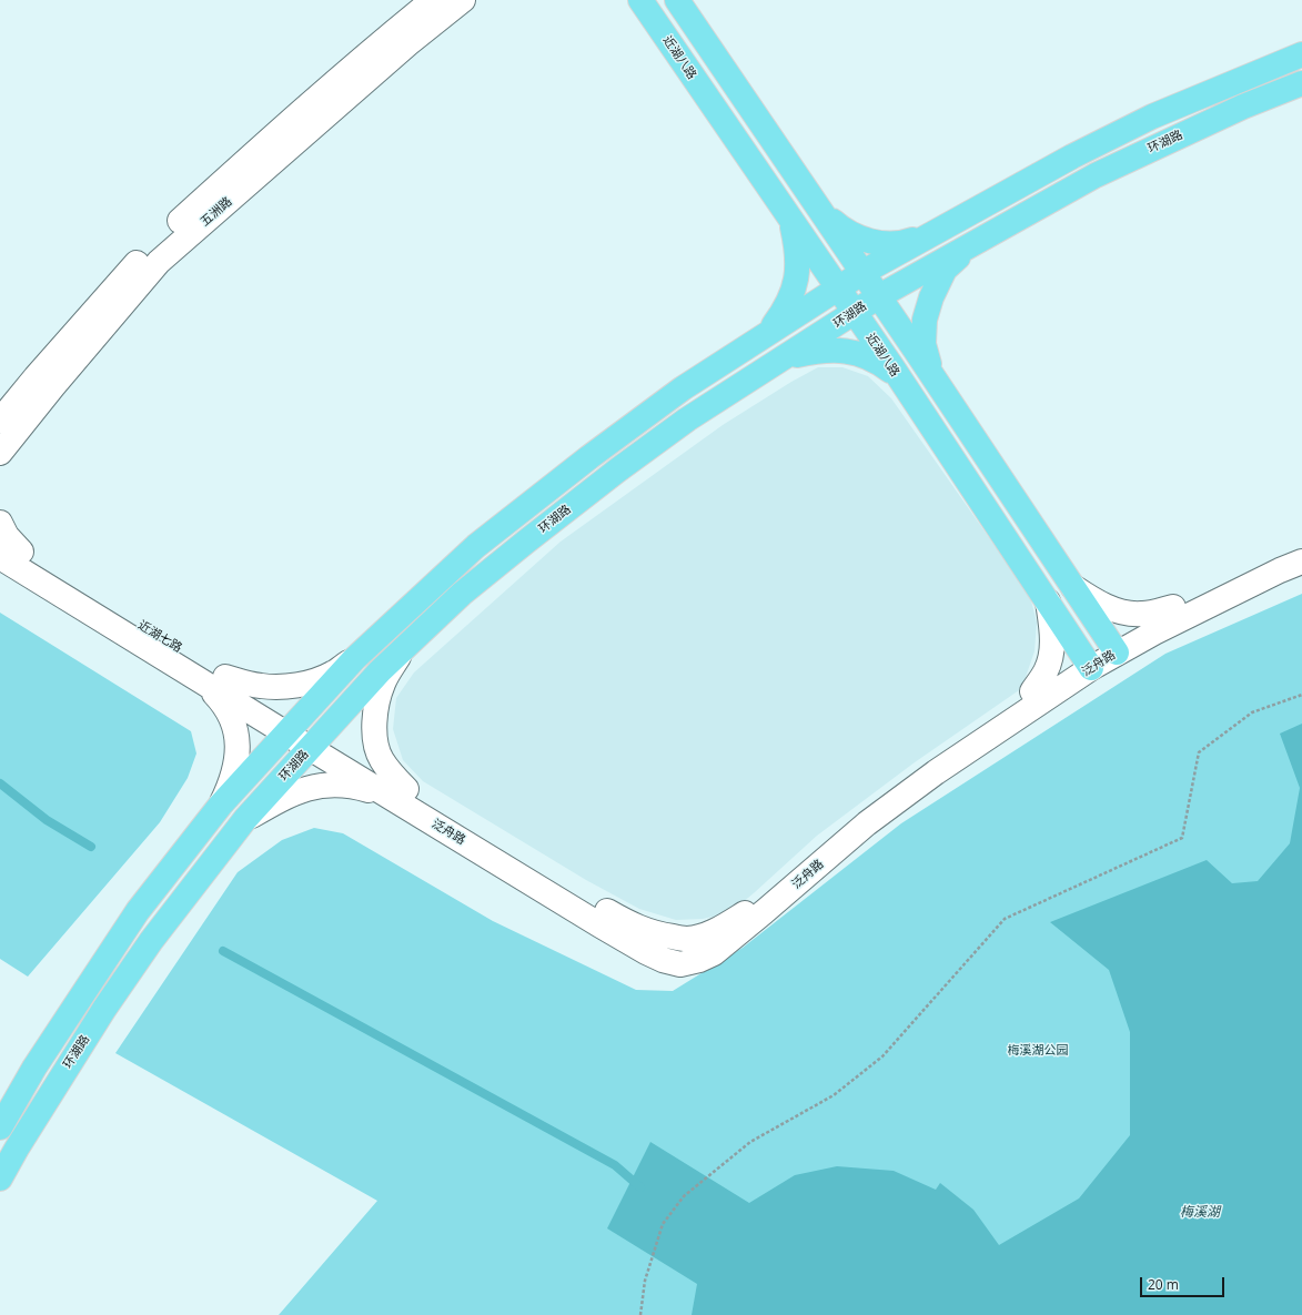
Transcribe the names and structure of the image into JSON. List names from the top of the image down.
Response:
{
  "streets": {
    "main road": ["近湖八路", "环湖路"],
    "street": ["五洲路", "近湖七路", "泛舟路"]
  },
  "crossings": [
    ["近湖八路", "环湖路"],
    ["近湖八路", "泛舟路"],
    ["环湖路", "近湖七路"],
    ["环湖路", "泛舟路"],
    ["近湖七路", "泛舟路"]
  ],
  "water": ["梅溪湖"],
  "parks": ["梅溪湖公园"],
  "scale_bar": "20 m"
}
